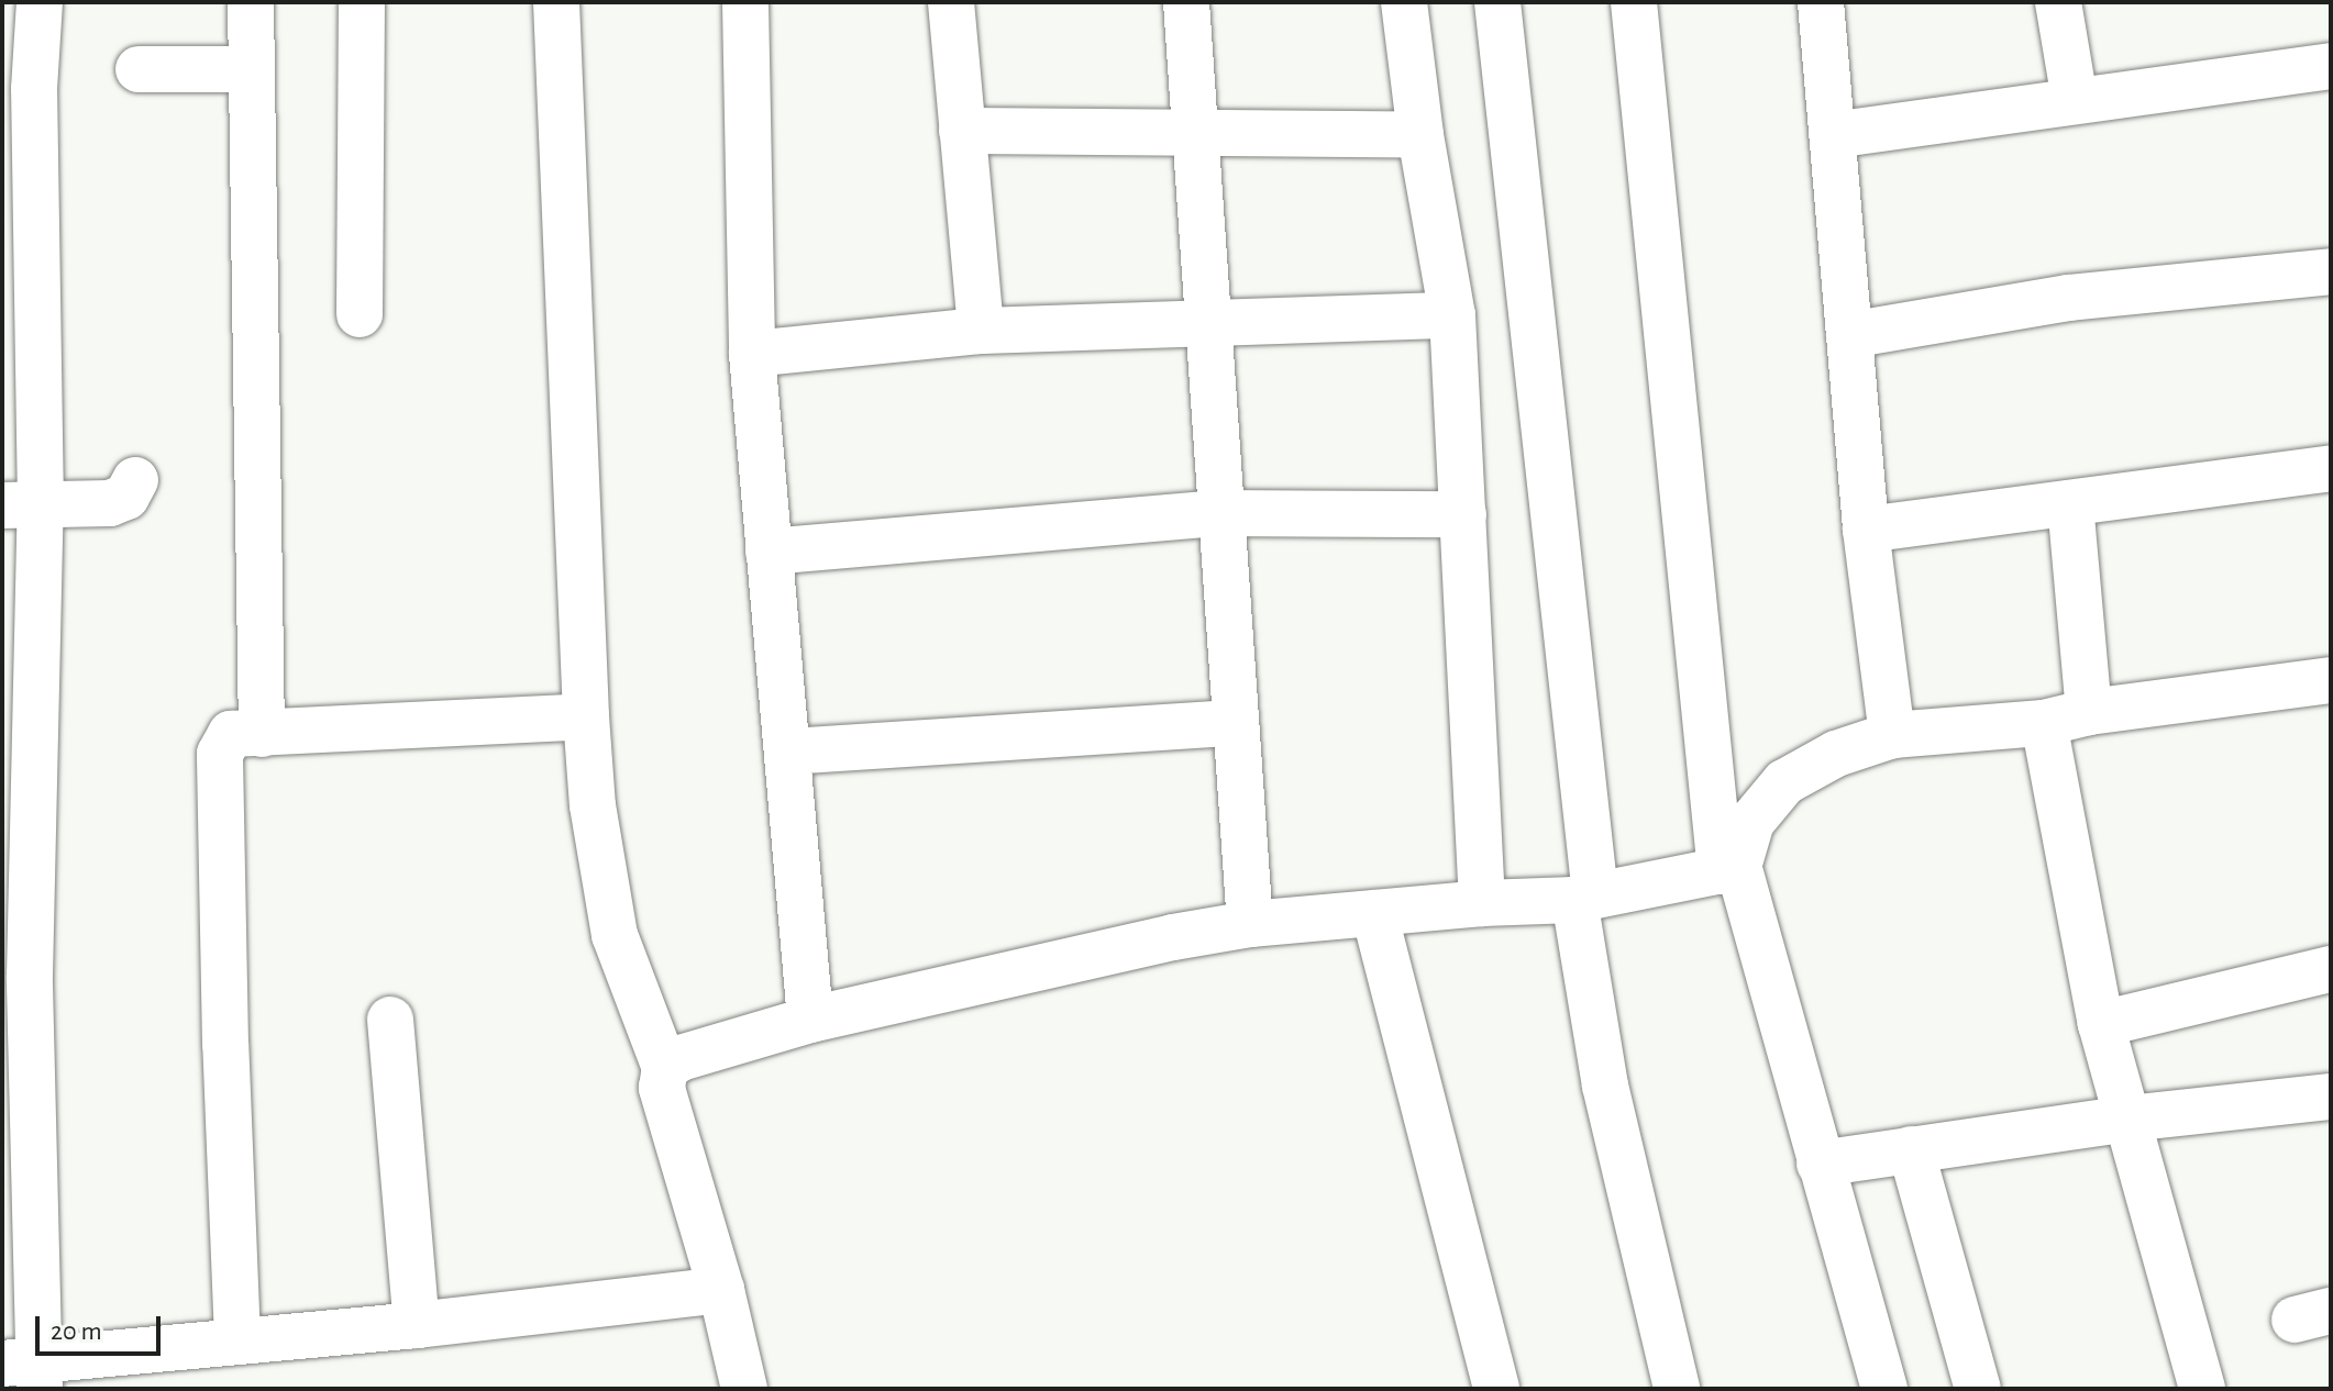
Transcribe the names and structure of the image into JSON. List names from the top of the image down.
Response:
{
  "scale_bar": "20 m"
}
